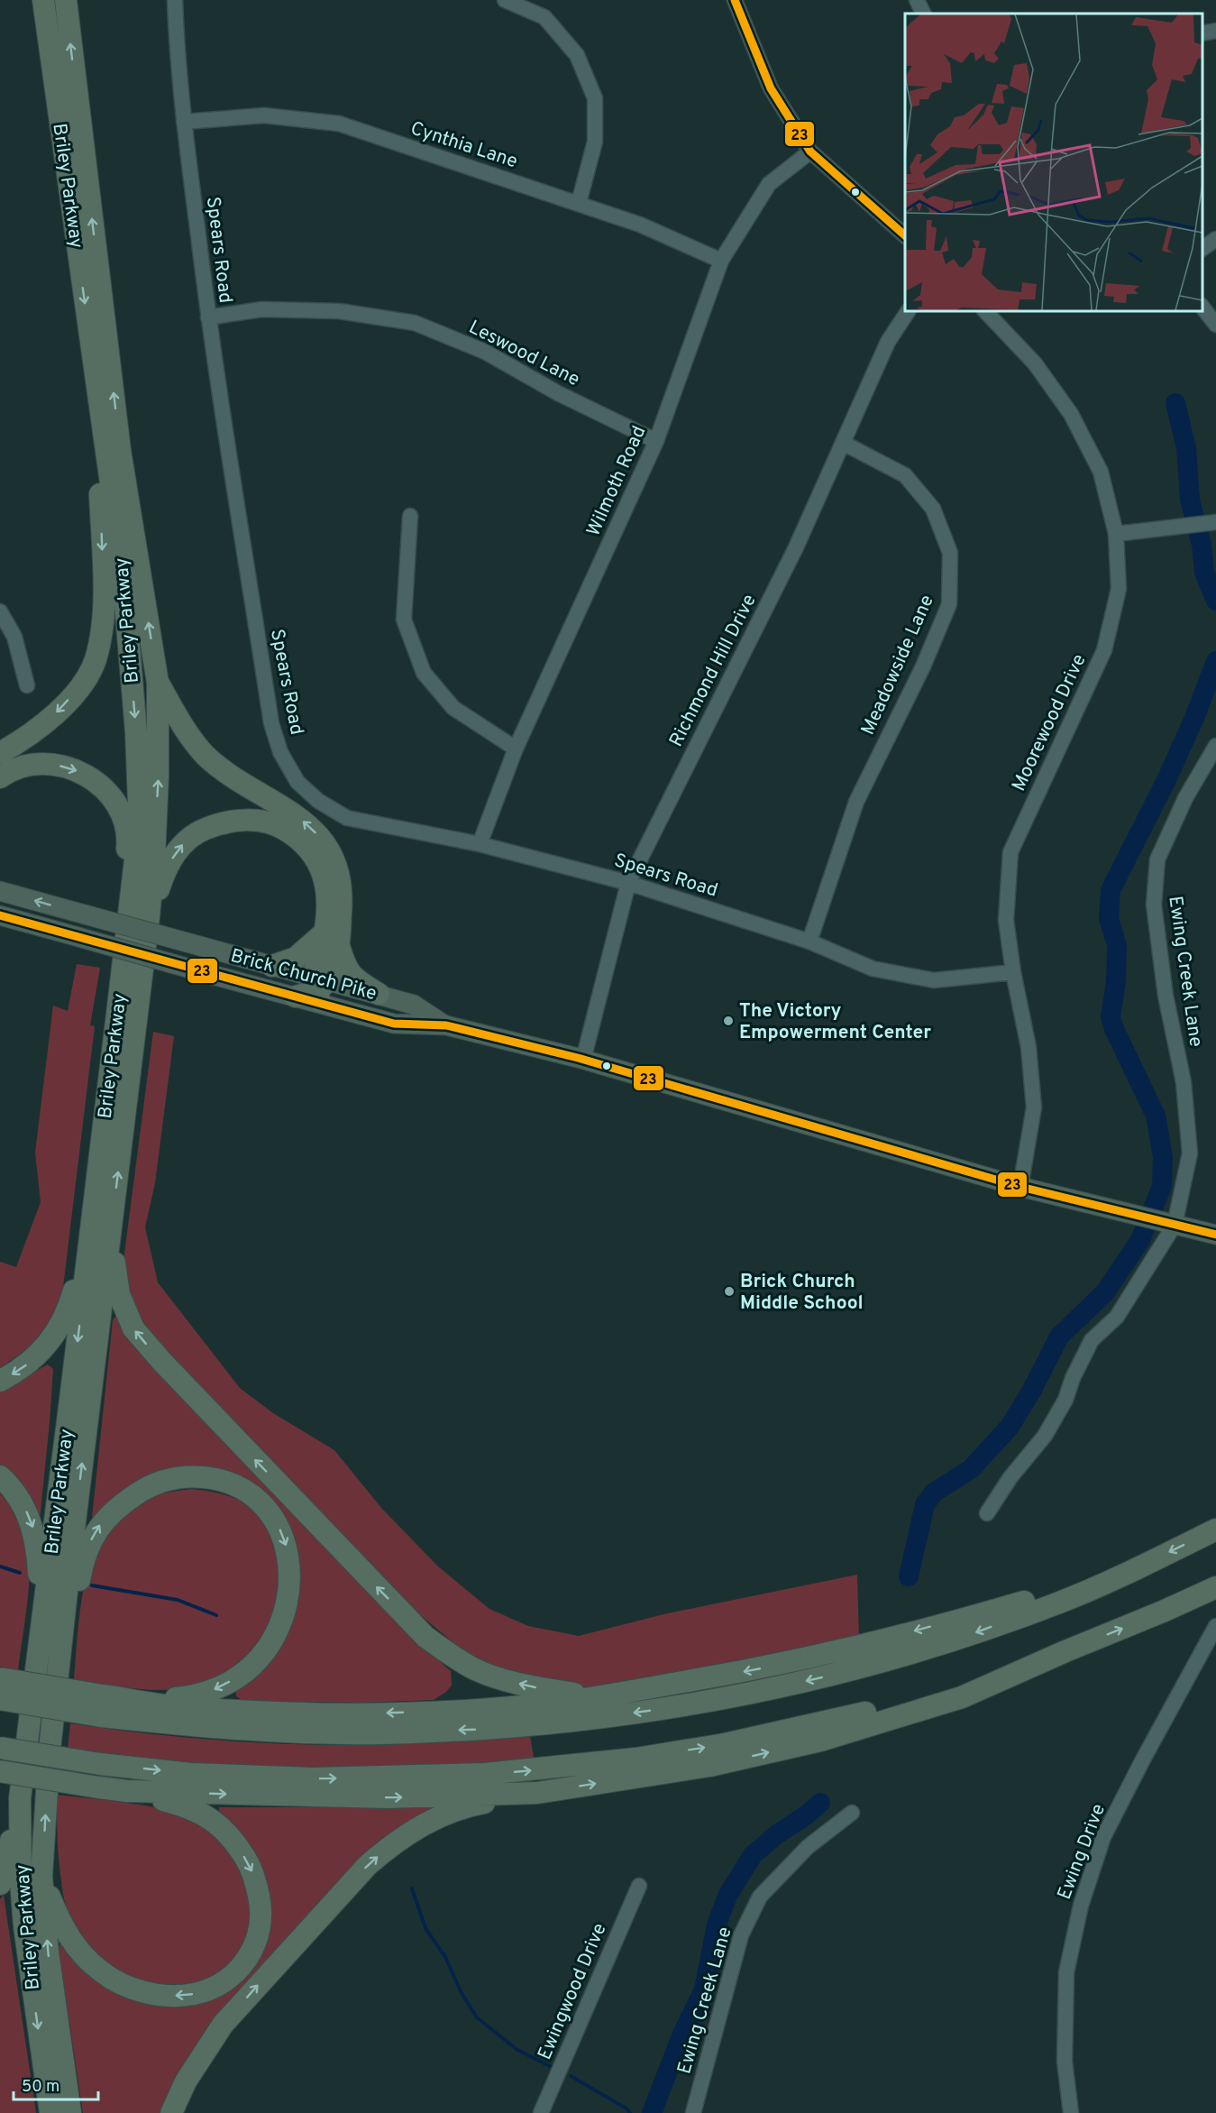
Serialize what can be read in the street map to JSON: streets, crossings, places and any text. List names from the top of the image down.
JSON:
{
  "streets": {
    "highway": ["Briley Parkway"],
    "main road": ["Brick Church Pike"],
    "street": [
      "Cynthia Lane",
      "Spears Road",
      "Leswood Lane",
      "Wilmoth Road",
      "Meadowside Lane",
      "Richmond Hill Drive",
      "Moorewood Drive",
      "Ewing Creek Lane",
      "Ewing Drive",
      "Ewingwood Drive"
    ]
  },
  "crossings": [
    ["Cynthia Lane", "Spears Road"],
    ["Cynthia Lane", "Wilmoth Road"],
    ["Spears Road", "Leswood Lane"],
    ["Spears Road", "Wilmoth Road"],
    ["Spears Road", "Meadowside Lane"],
    ["Spears Road", "Richmond Hill Drive"],
    ["Spears Road", "Moorewood Drive"],
    ["Leswood Lane", "Wilmoth Road"],
    ["Meadowside Lane", "Richmond Hill Drive"],
    ["Richmond Hill Drive", "Brick Church Pike"],
    ["Moorewood Drive", "Brick Church Pike"],
    ["Ewing Creek Lane", "Brick Church Pike"]
  ],
  "places": ["The Victory Empowerment Center", "Brick Church Middle School"],
  "lines": ["transit line 23"],
  "scale_bar": "50 m"
}
